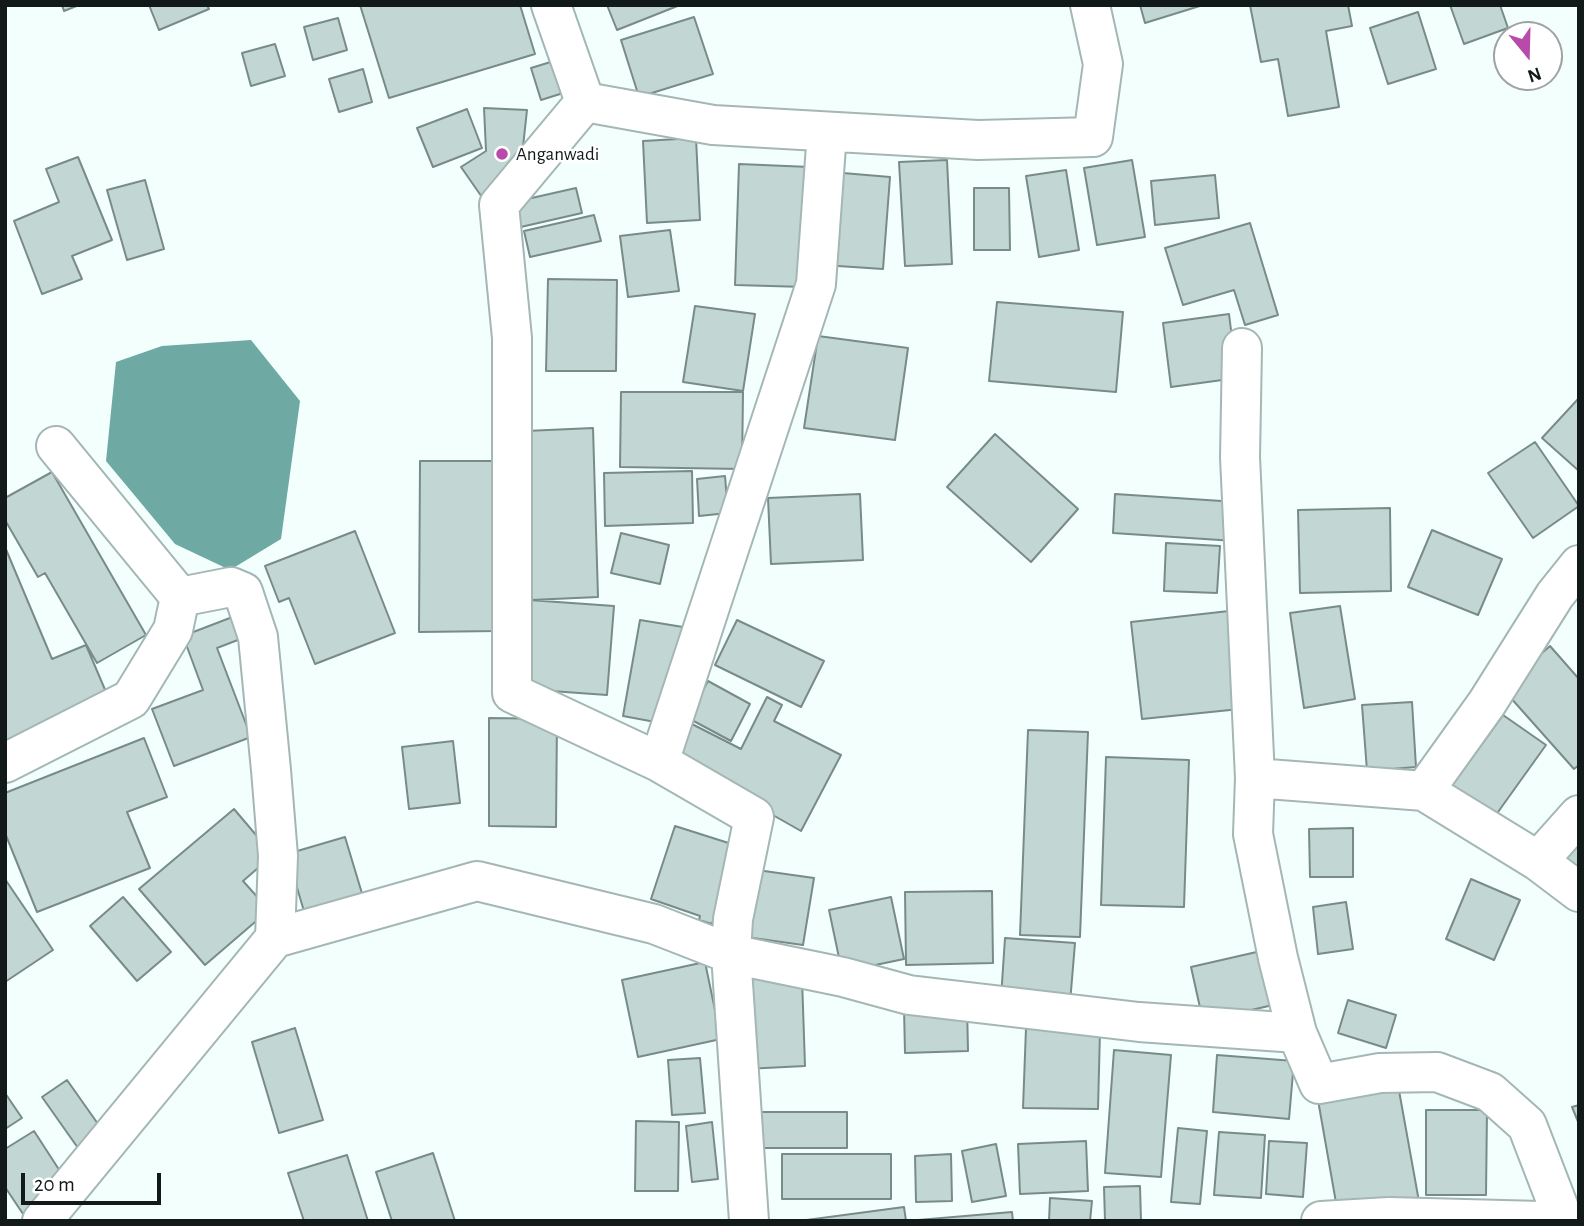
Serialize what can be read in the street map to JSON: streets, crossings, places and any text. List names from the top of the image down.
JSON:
{
  "places": ["Anganwadi"],
  "scale_bar": "20 m",
  "north": "bottom"
}
